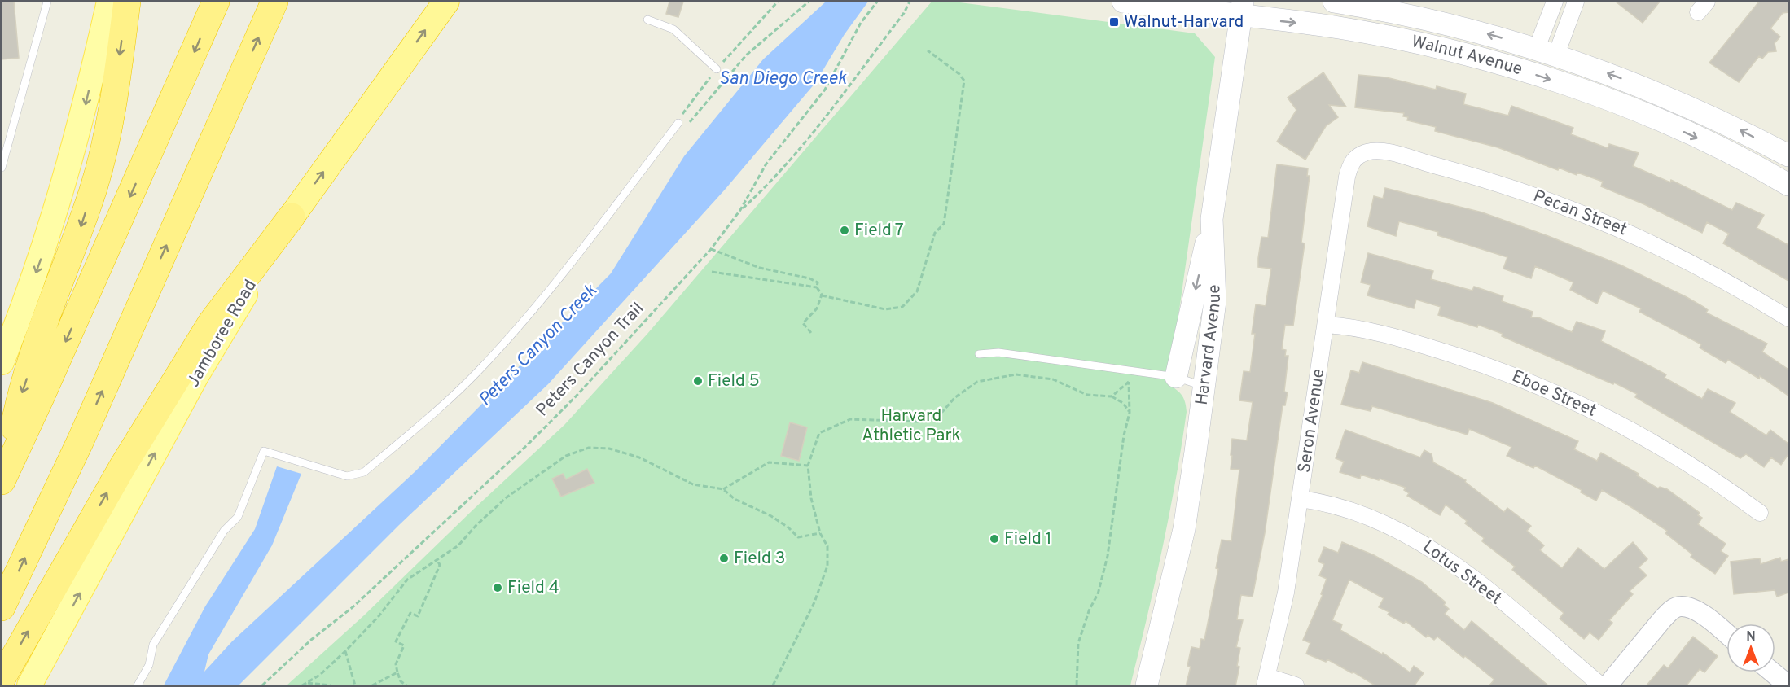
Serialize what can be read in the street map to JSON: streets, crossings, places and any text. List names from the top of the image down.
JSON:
{
  "streets": {
    "highway": ["Jamboree Road"],
    "main road": ["Walnut Avenue", "Harvard Avenue"],
    "street": [
      "Pecan Street",
      "Eboe Street",
      "Seron Avenue",
      "Lotus Street"
    ],
    "path": ["Peters Canyon Trail"]
  },
  "crossings": [
    ["Walnut Avenue", "Harvard Avenue"],
    ["Pecan Street", "Seron Avenue"],
    ["Eboe Street", "Seron Avenue"],
    ["Seron Avenue", "Lotus Street"]
  ],
  "water": ["San Diego Creek", "Peters Canyon Creek"],
  "parks": ["Harvard Athletic Park"],
  "places": {
    "transit": ["Walnut-Harvard"],
    "other": [
      "Field 7",
      "Field 5",
      "Field 1",
      "Field 3",
      "Field 4"
    ]
  },
  "north": "top"
}
